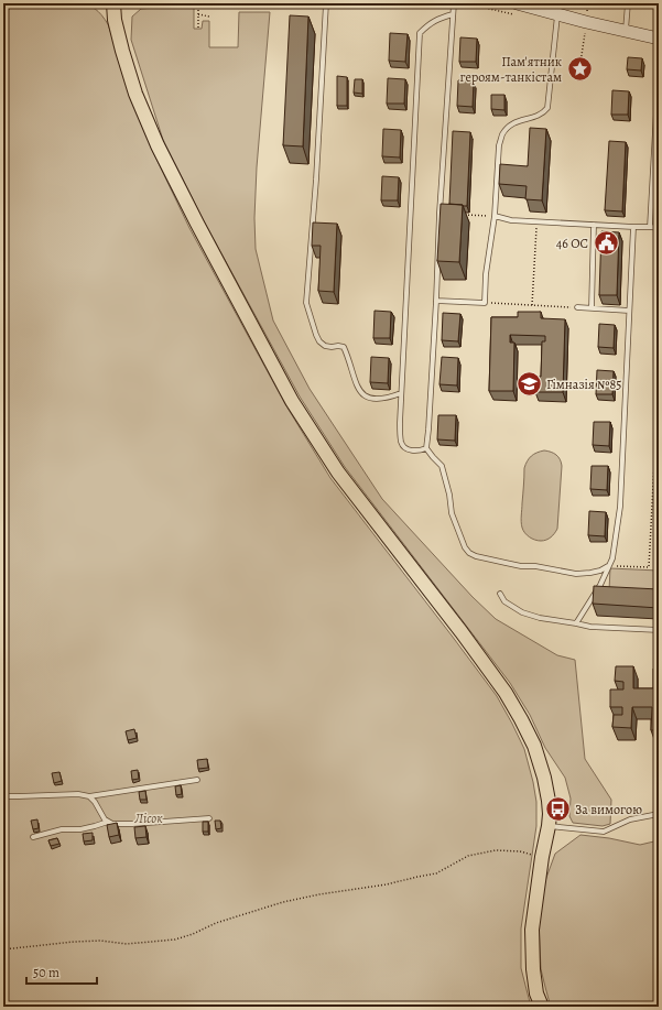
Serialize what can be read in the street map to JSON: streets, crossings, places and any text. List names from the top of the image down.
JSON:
{
  "parks": ["Лісок"],
  "places": {
    "place": ["Пам'ятник героям-танкістам"],
    "public building": ["46 ОС"],
    "school or university": ["Гімназія №85"],
    "bus stop": ["За вимогою"]
  },
  "scale_bar": "50 m"
}
